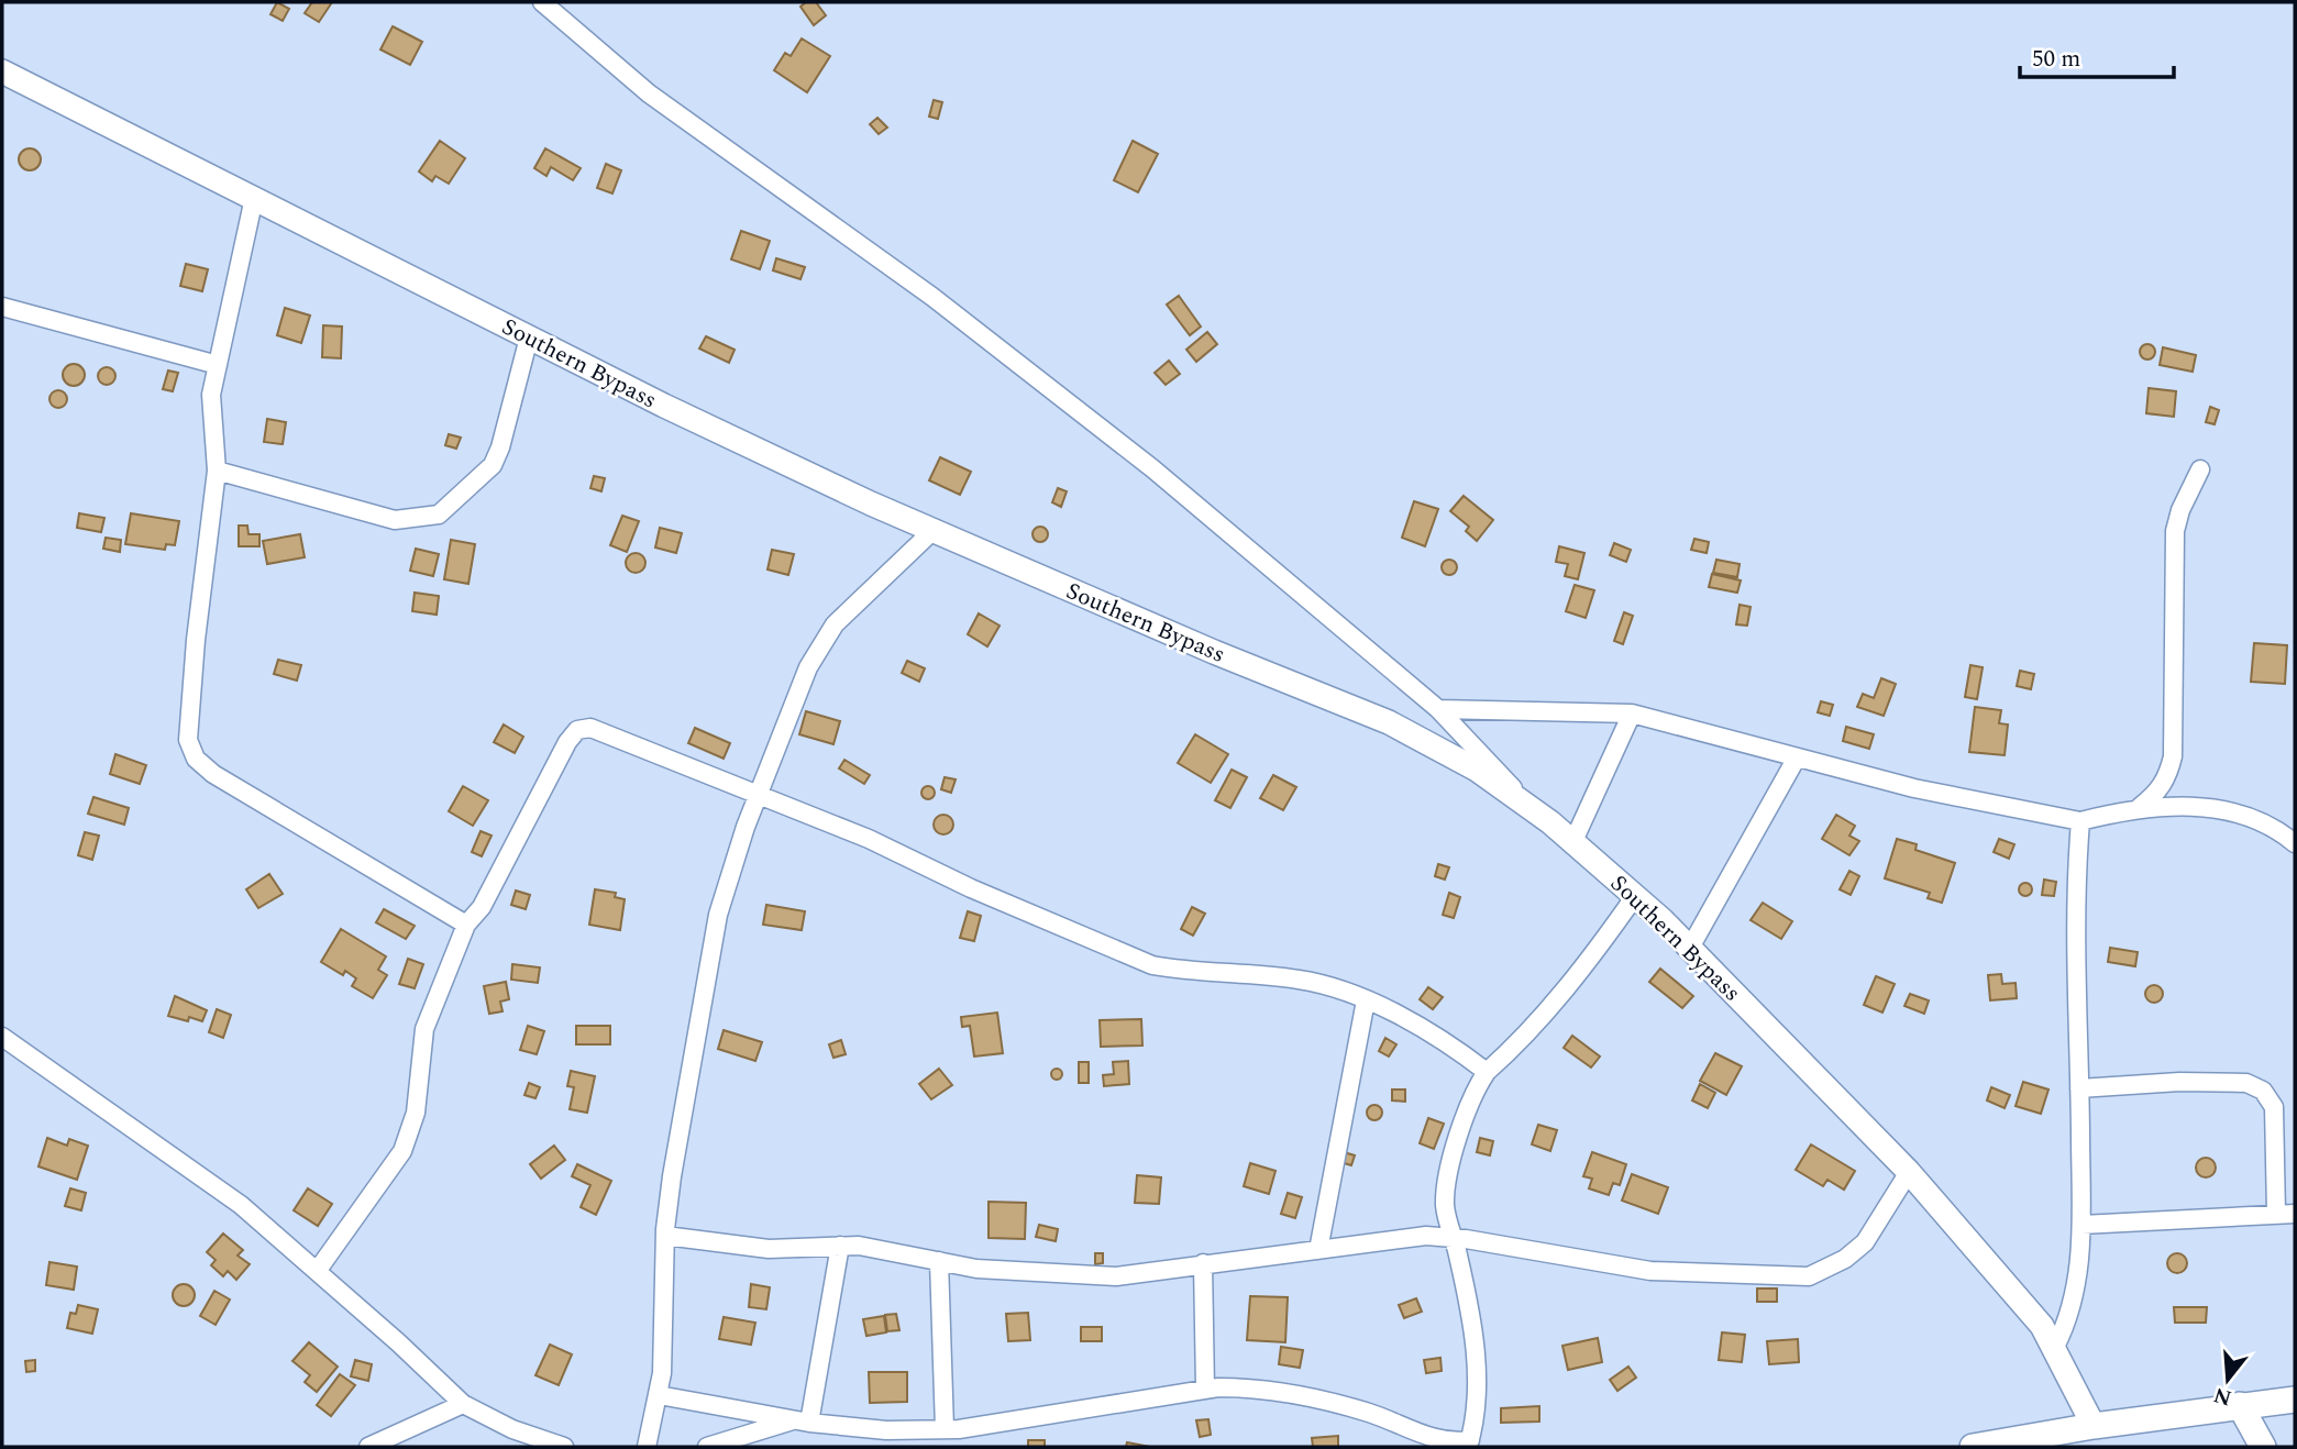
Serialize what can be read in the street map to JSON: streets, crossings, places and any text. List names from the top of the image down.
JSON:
{
  "streets": {
    "street": ["Southern Bypass"]
  },
  "scale_bar": "50 m",
  "north": "bottom"
}
